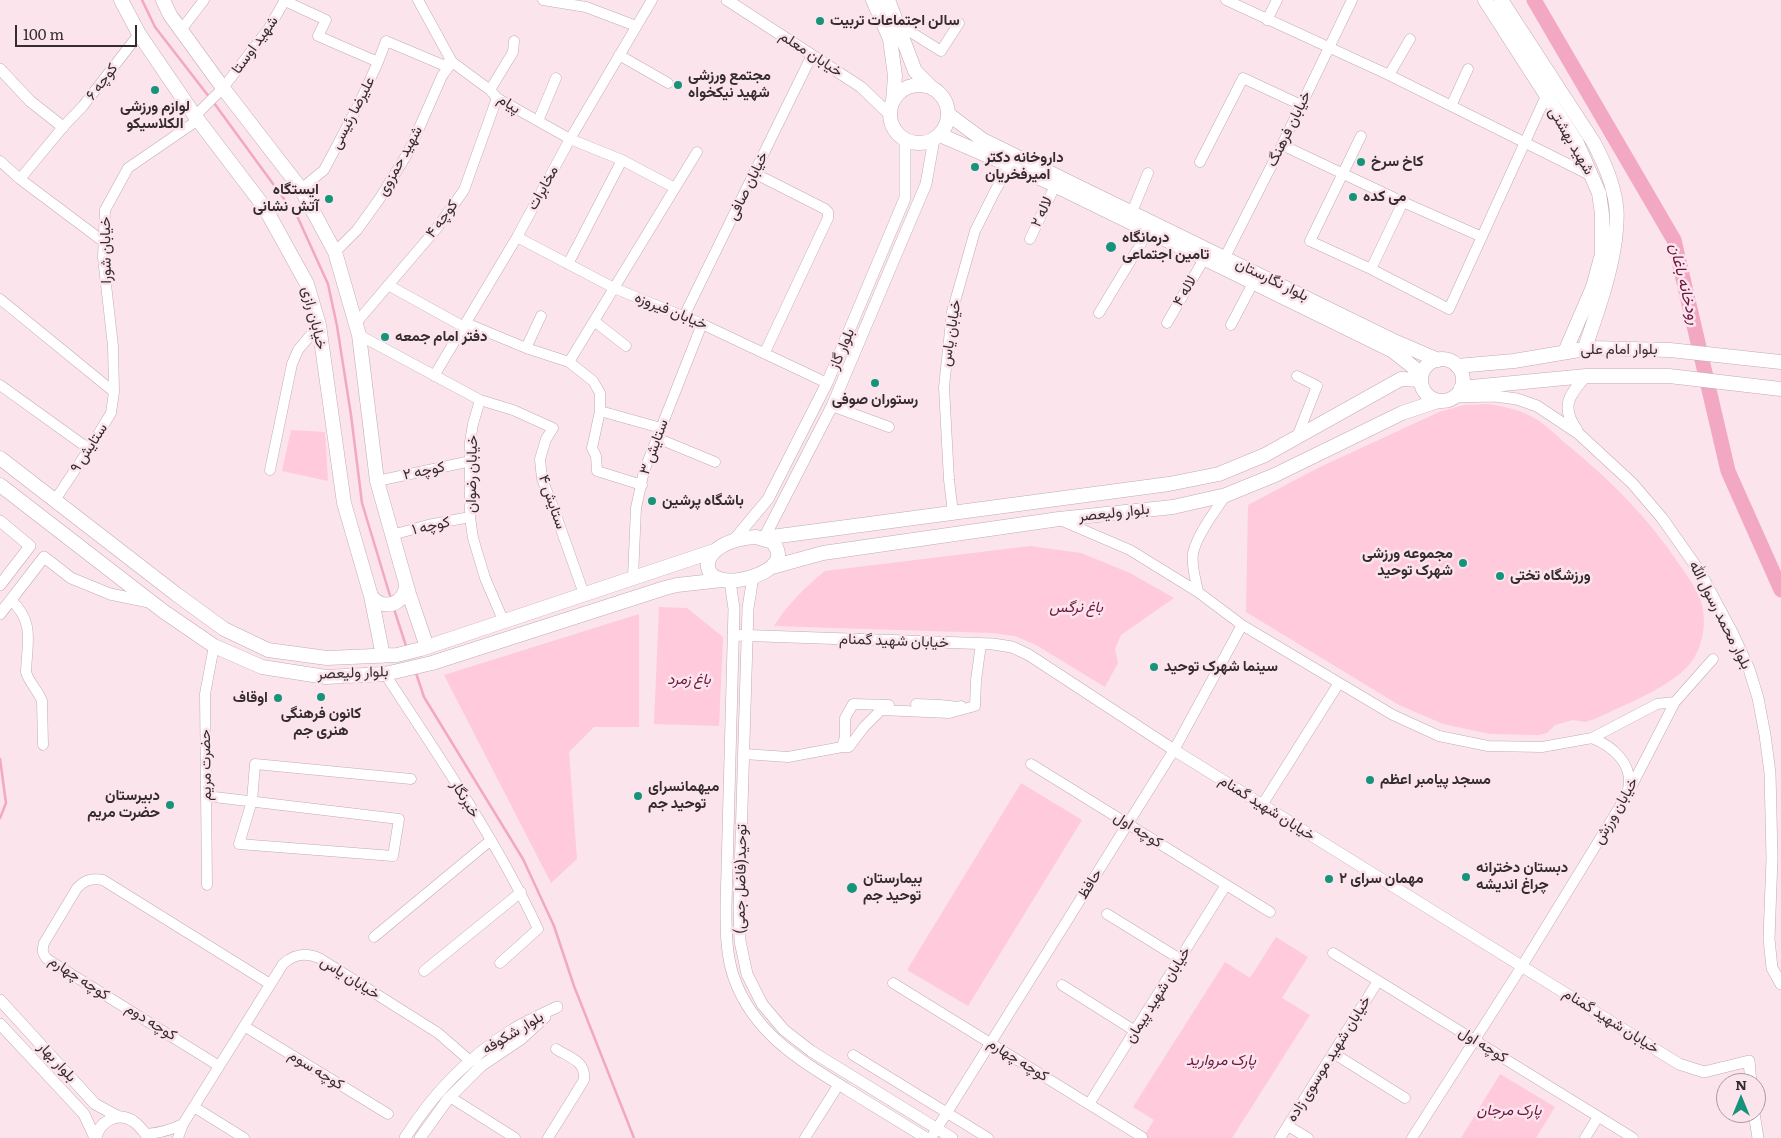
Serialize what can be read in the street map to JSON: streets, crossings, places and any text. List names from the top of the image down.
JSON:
{
  "streets": {
    "main road": [
      "شهید بهشتی",
      "بلوار نگارستان",
      "خیابان رازی",
      "بلوار امام علی",
      "بلوار ولیعصر"
    ],
    "street": [
      "شهید اوستا",
      "خیابان معلم",
      "کوچه ۶",
      "پیام",
      "علیرضا رئیسی",
      "خیابان فرهنگ",
      "شهید حمزوی",
      "خیابان صافی",
      "مخابرات",
      "لاله ۲",
      "کوچه ۴",
      "خیابان شورا",
      "لاله ۴",
      "خیابان فیروزه",
      "خیابان یاس",
      "بلوار گاز",
      "ستایش ۳",
      "ستایش ۹",
      "کوچه ۲",
      "خیابان رضوان",
      "ستایش ۴",
      "کوچه ۱",
      "بلوار محمد رسول الله",
      "خیابان شهید گمنام",
      "حضرت مریم",
      "خبرنگار",
      "خیابان ورزش",
      "کوچه اول",
      "توحید(فاضل جمی)",
      "حافظ",
      "کوچه چهارم",
      "خیابان شهید پیمان",
      "بلوار شکوفه",
      "خیابان شهید موسوی زاده",
      "بلوار بهار",
      "کوچه سوم"
    ]
  },
  "crossings": [
    ["شهید اوستا", "علیرضا رئیسی"],
    ["شهید اوستا", "خیابان شورا"],
    ["شهید اوستا", "خیابان رازی"],
    ["خیابان معلم", "خیابان صافی"],
    ["خیابان معلم", "بلوار نگارستان"],
    ["خیابان معلم", "بلوار گاز"],
    ["کوچه ۶", "خیابان رازی"],
    ["پیام", "شهید حمزوی"],
    ["پیام", "مخابرات"],
    ["پیام", "کوچه ۴"],
    ["خیابان فرهنگ", "بلوار نگارستان"],
    ["شهید بهشتی", "بلوار امام علی"],
    ["خیابان صافی", "خیابان فیروزه"],
    ["مخابرات", "خیابان فیروزه"],
    ["لاله ۲", "بلوار نگارستان"],
    ["خیابان شورا", "خیابان رازی"],
    ["خیابان شورا", "ستایش ۹"],
    ["بلوار نگارستان", "لاله ۴"],
    ["بلوار نگارستان", "خیابان یاس"],
    ["بلوار نگارستان", "بلوار گاز"],
    ["بلوار نگارستان", "بلوار امام علی"],
    ["بلوار نگارستان", "بلوار ولیعصر"],
    ["خیابان فیروزه", "بلوار گاز"],
    ["خیابان فیروزه", "ستایش ۳"],
    ["خیابان رازی", "بلوار ولیعصر"],
    ["خیابان یاس", "بلوار ولیعصر"],
    ["خیابان یاس", "کوچه چهارم"],
    ["خیابان یاس", "بلوار شکوفه"],
    ["خیابان یاس", "کوچه سوم"],
    ["بلوار گاز", "بلوار ولیعصر"],
    ["بلوار امام علی", "بلوار ولیعصر"],
    ["ستایش ۳", "بلوار ولیعصر"],
    ["ستایش ۹", "بلوار ولیعصر"],
    ["کوچه ۲", "خیابان رضوان"],
    ["خیابان رضوان", "ستایش ۴"],
    ["خیابان رضوان", "بلوار ولیعصر"],
    ["خیابان رضوان", "کوچه ۱"],
    ["ستایش ۴", "بلوار ولیعصر"],
    ["بلوار ولیعصر", "حضرت مریم"],
    ["بلوار ولیعصر", "خبرنگار"],
    ["بلوار ولیعصر", "توحید(فاضل جمی)"],
    ["خیابان شهید گمنام", "خیابان ورزش"],
    ["خیابان شهید گمنام", "توحید(فاضل جمی)"],
    ["خیابان شهید گمنام", "حافظ"],
    ["خیابان ورزش", "کوچه اول"],
    ["کوچه اول", "حافظ"],
    ["کوچه اول", "خیابان شهید پیمان"],
    ["کوچه اول", "خیابان شهید موسوی زاده"],
    ["توحید(فاضل جمی)", "حافظ"],
    ["حافظ", "کوچه چهارم"],
    ["کوچه چهارم", "خیابان شهید پیمان"]
  ],
  "water": ["رودخانه باغان"],
  "parks": [
    "باغ نرگس",
    "باغ زمرد",
    "پارک مروارید",
    "پارک مرجان"
  ],
  "places": [
    "سالن اجتماعات تربیت",
    "مجتمع ورزشی شهید نیکخواه",
    "لوازم ورزشی الکلاسیکو",
    "کاخ سرخ",
    "داروخانه دکتر امیرفخریان",
    "می کده",
    "ایستگاه آتش نشانی",
    "درمانگاه تامین اجتماعی",
    "دفتر امام جمعه",
    "رستوران صوفی",
    "باشگاه پرشین",
    "مجموعه ورزشی شهرک توحید",
    "ورزشگاه تختی",
    "سینما شهرک توحید",
    "کانون فرهنگی هنری جم",
    "اوقاف",
    "مسجد پیامبر اعظم",
    "میهمانسرای توحید جم",
    "دبیرستان حضرت مریم",
    "دبستان دخترانه چراغ اندیشه",
    "مهمان سرای ۲",
    "بیمارستان توحید جم"
  ],
  "scale_bar": "100 m",
  "north": "top"
}
